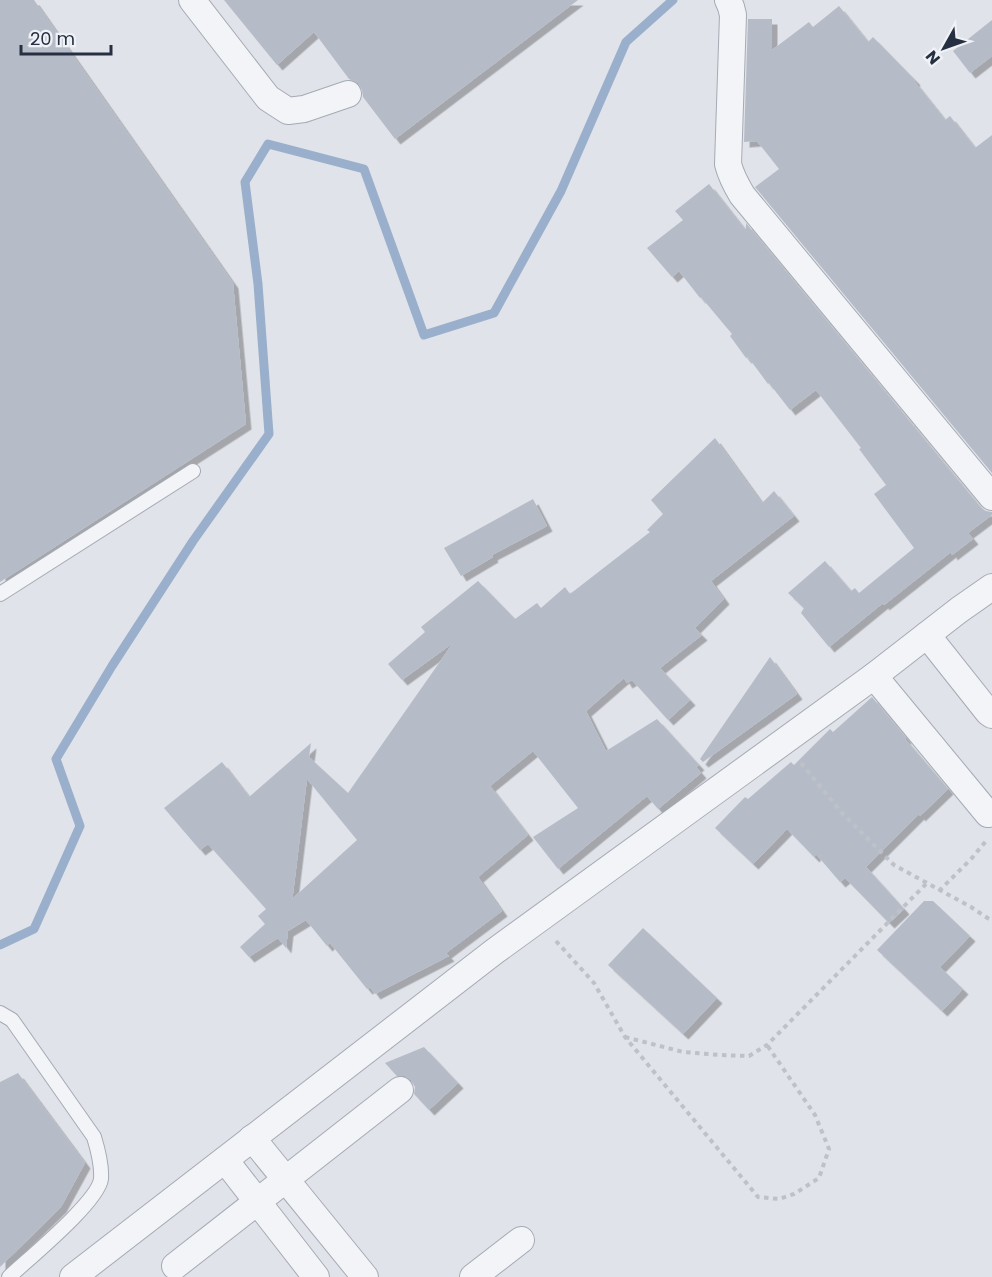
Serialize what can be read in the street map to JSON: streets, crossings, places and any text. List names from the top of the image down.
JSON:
{
  "scale_bar": "20 m",
  "north": "bottom left"
}
